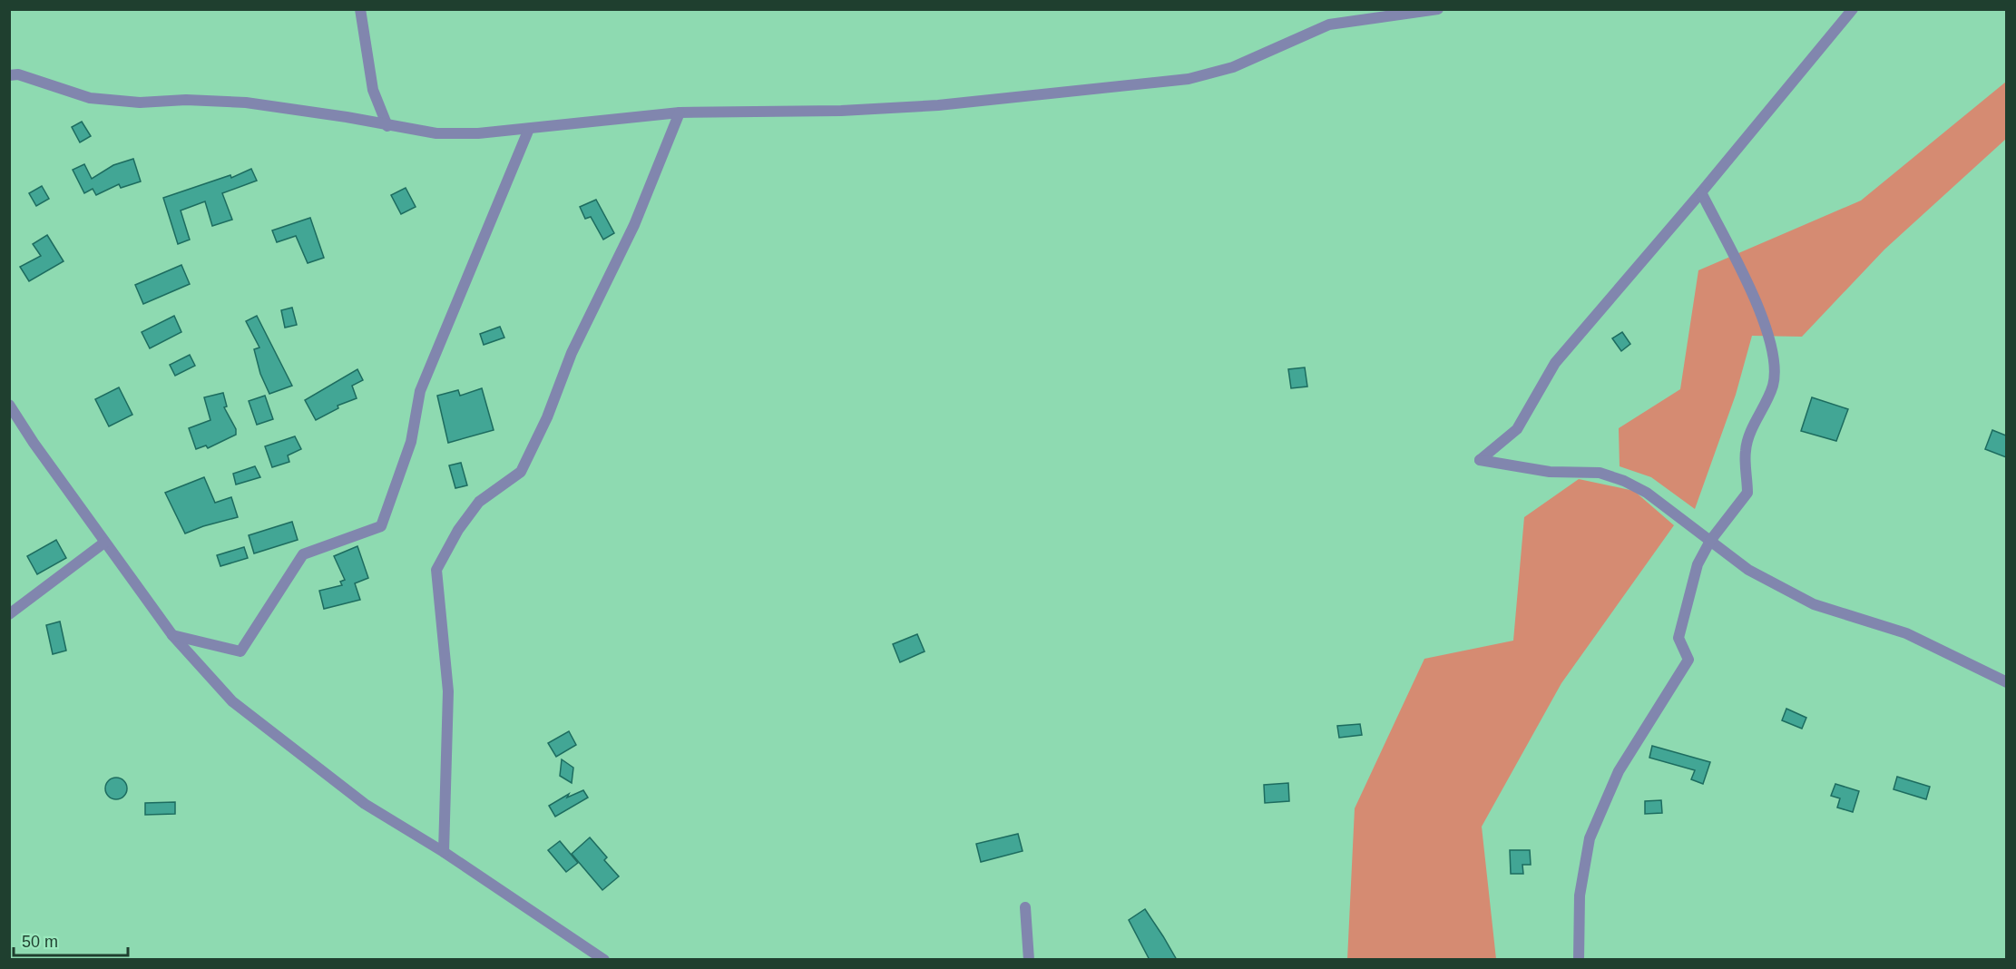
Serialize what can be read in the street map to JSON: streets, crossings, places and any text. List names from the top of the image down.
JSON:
{
  "scale_bar": "50 m"
}
